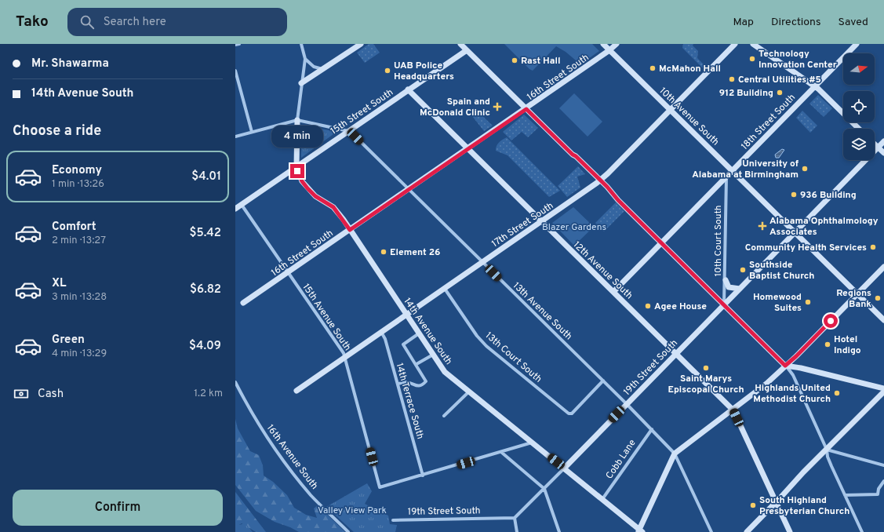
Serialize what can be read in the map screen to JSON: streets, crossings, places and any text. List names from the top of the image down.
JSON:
{
  "streets": {
    "street": [
      "16th Street South",
      "15th Street South",
      "10th Avenue South",
      "18th Street South",
      "17th Street South",
      "10th Court South",
      "12th Avenue South",
      "13th Avenue South",
      "15th Avenue South",
      "14th Avenue South",
      "13th Court South",
      "19th Street South",
      "14th Terrace South",
      "16th Avenue South",
      "Cobb Lane"
    ]
  },
  "crossings": [
    ["16th Street South", "10th Avenue South"],
    ["16th Street South", "12th Avenue South"],
    ["16th Street South", "13th Avenue South"],
    ["16th Street South", "15th Avenue South"],
    ["16th Street South", "14th Avenue South"],
    ["15th Street South", "12th Avenue South"],
    ["15th Street South", "13th Avenue South"],
    ["15th Street South", "15th Avenue South"],
    ["15th Street South", "14th Avenue South"],
    ["10th Avenue South", "18th Street South"],
    ["10th Avenue South", "17th Street South"],
    ["10th Avenue South", "19th Street South"],
    ["18th Street South", "10th Court South"],
    ["18th Street South", "12th Avenue South"],
    ["17th Street South", "12th Avenue South"],
    ["17th Street South", "13th Avenue South"],
    ["17th Street South", "15th Avenue South"],
    ["17th Street South", "14th Avenue South"],
    ["17th Street South", "13th Court South"],
    ["17th Street South", "14th Terrace South"],
    ["10th Court South", "19th Street South"],
    ["12th Avenue South", "19th Street South"],
    ["13th Avenue South", "13th Court South"],
    ["13th Avenue South", "19th Street South"],
    ["13th Avenue South", "Cobb Lane"],
    ["15th Avenue South", "14th Terrace South"],
    ["14th Avenue South", "19th Street South"],
    ["14th Avenue South", "Cobb Lane"]
  ],
  "parks": ["Blazer Gardens", "Valley View Park"],
  "places": {
    "other": [
      "Technology Innovation Center",
      "Rast Hall",
      "McMahon Hall",
      "UAB Police Headquarters",
      "Central Utilities #5",
      "912 Building",
      "University of Alabama at Birmingham",
      "936 Building",
      "Community Health Services",
      "Element 26",
      "Southside Baptist Church",
      "Regions Bank",
      "Homewood Suites",
      "Agee House",
      "Hotel Indigo",
      "Saint Marys Episcopal Church",
      "Highlands United Methodist Church",
      "South Highland Presbyterian Church"
    ],
    "health": ["Spain and McDonald Clinic", "Alabama Ophthalmology Associates"]
  },
  "north": "right",
  "page": {
    "header": "Tako",
    "search": "Search here",
    "nav": ["Map", "Directions", "Saved"],
    "banner": ["Mr. Shawarma", "14th Avenue South"],
    "heading": "Choose a ride",
    "bubble": "4 min",
    "list": [
      {
        "name": "Economy",
        "note": "1 min · 13:26",
        "value": "$4.01"
      },
      {
        "name": "Comfort",
        "note": "2 min · 13:27",
        "value": "$5.42"
      },
      {
        "name": "XL",
        "note": "3 min · 13:28",
        "value": "$6.82"
      },
      {
        "name": "Green",
        "note": "4 min · 13:29",
        "value": "$4.09"
      }
    ],
    "pay": ["Cash", "1.2 km"],
    "buttons": "Confirm"
  }
}
